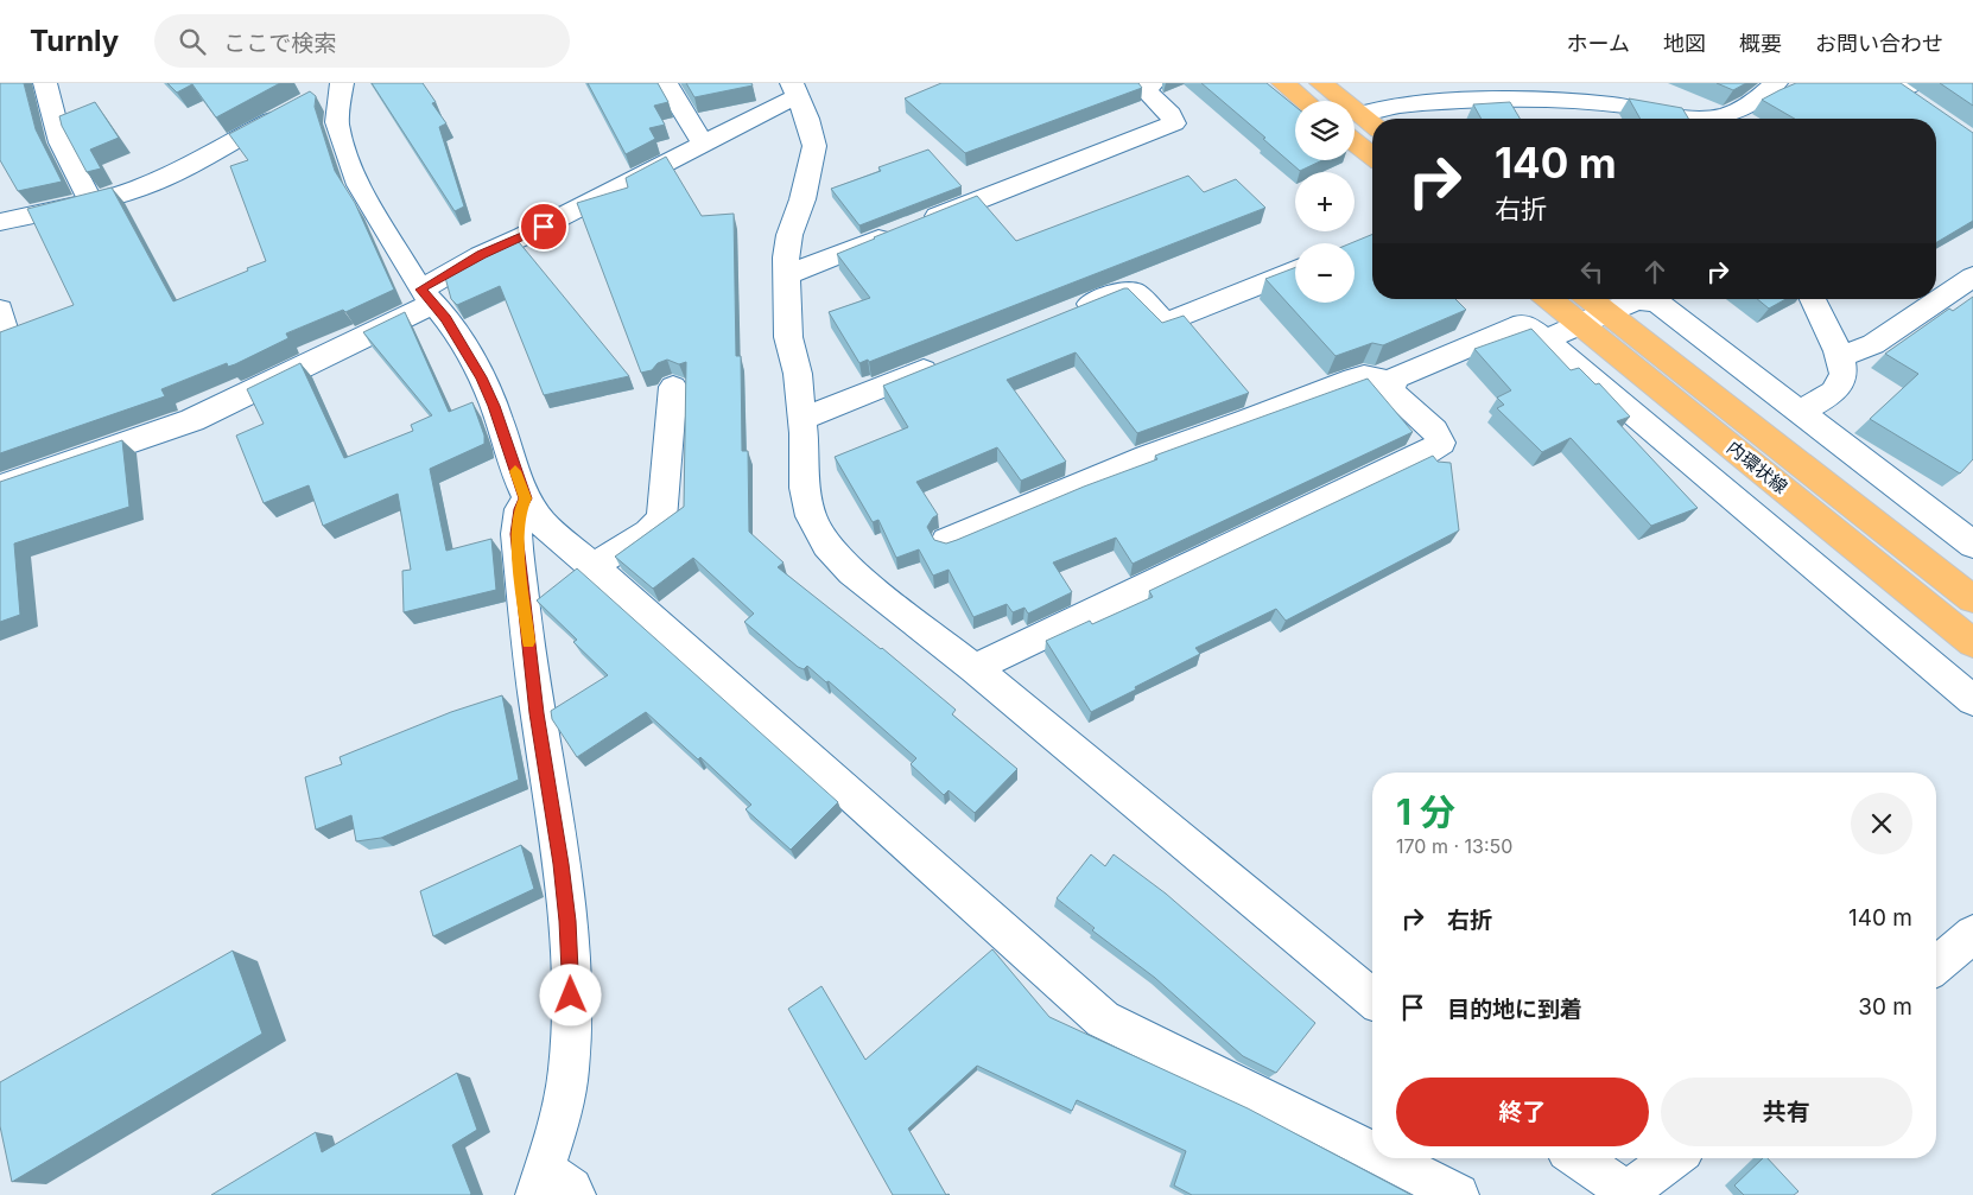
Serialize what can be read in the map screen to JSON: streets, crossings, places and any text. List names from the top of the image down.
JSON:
{
  "streets": {
    "main road": ["内環状線"]
  },
  "page": {
    "header": "Turnly",
    "search": "ここで検索",
    "nav": [
      "ホーム",
      "地図",
      "概要",
      "お問い合わせ"
    ],
    "map_buttons": ["+", "−"],
    "turn": ["140 m", "右折"],
    "heading": ["1 分", "170 m · 13:50"],
    "list": [
      {
        "name": "右折",
        "value": "140 m"
      },
      {
        "name": "目的地に到着",
        "value": "30 m"
      }
    ],
    "buttons": ["終了", "共有"]
  }
}
